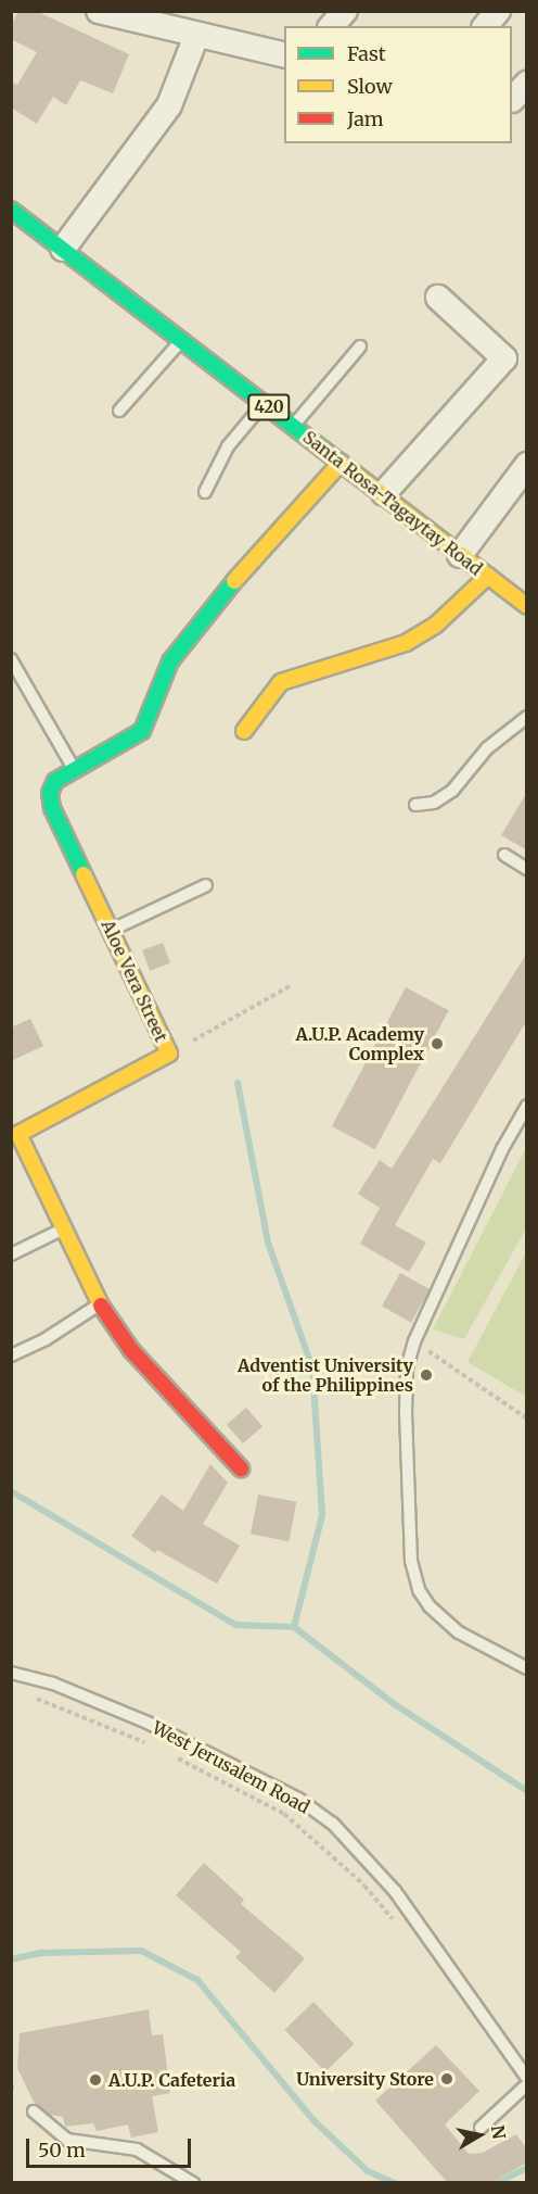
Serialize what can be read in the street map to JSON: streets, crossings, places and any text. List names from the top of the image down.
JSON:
{
  "streets": {
    "street": ["420", "Santa Rosa-Tagaytay Road", "Aloe Vera Street"],
    "lane": ["West Jerusalem Road"]
  },
  "crossings": [
    ["Santa Rosa-Tagaytay Road", "Aloe Vera Street"]
  ],
  "places": [
    "A.U.P. Academy Complex",
    "Adventist University of the Philippines",
    "University Store",
    "A.U.P. Cafeteria"
  ],
  "legend": ["Fast", "Slow", "Jam"],
  "scale_bar": "50 m",
  "north": "right"
}
